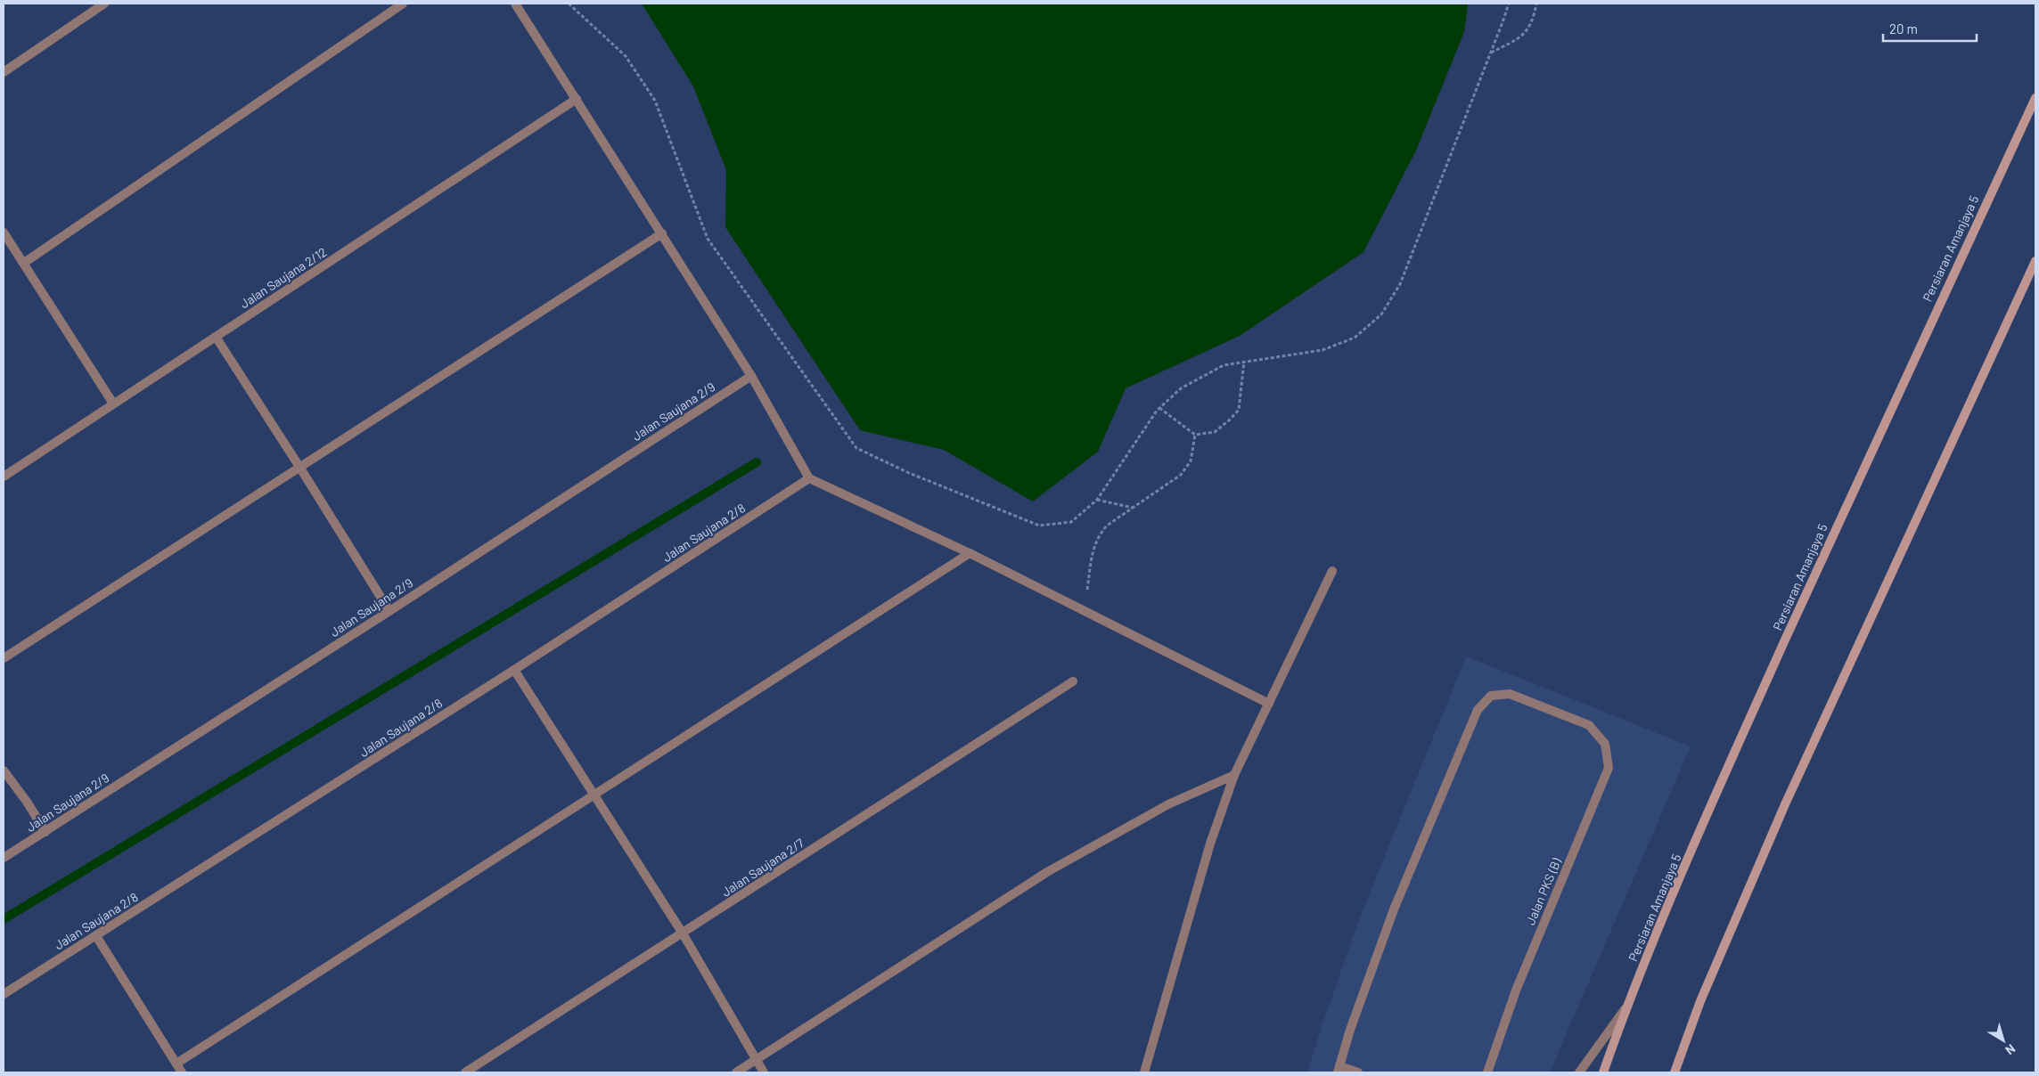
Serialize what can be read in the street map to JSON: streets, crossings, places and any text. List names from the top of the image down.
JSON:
{
  "streets": {
    "main road": ["Persiaran Amanjaya 5"],
    "street": [
      "Jalan Saujana 2/12",
      "Jalan Saujana 2/9",
      "Jalan Saujana 2/8",
      "Jalan Saujana 2/7",
      "Jalan PKS (B)"
    ]
  },
  "scale_bar": "20 m",
  "north": "bottom right"
}
